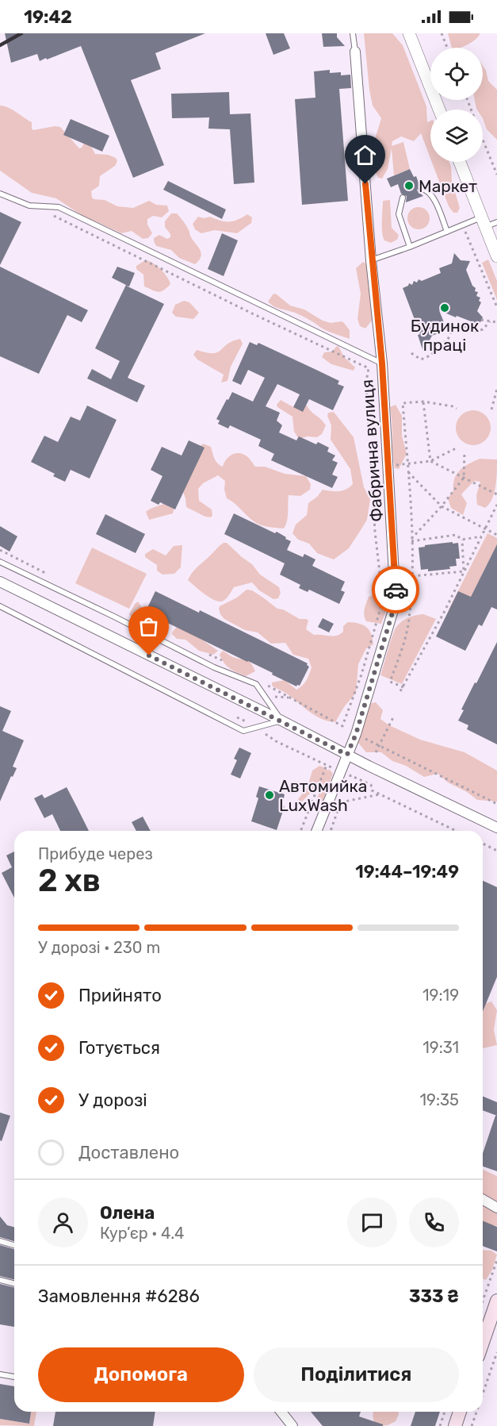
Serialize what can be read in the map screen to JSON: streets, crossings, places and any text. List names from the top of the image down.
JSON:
{
  "streets": {
    "street": ["Фабрична вулиця"]
  },
  "places": ["Маркет", "Будинок праці", "Автомийка LuxWash"],
  "page": {
    "status": "19:42",
    "heading": ["2 хв", "Прибуде через", "19:44–19:49"],
    "panel": [
      "Олена",
      "Кур’єр · 4.4",
      "Замовлення #6286",
      "333 ₴"
    ],
    "bar": "У дорозі · 230 m",
    "list": [
      ["Прийнято", "19:19"],
      ["Готується", "19:31"],
      ["У дорозі", "19:35"],
      "Доставлено"
    ],
    "buttons": ["Допомога", "Поділитися"]
  }
}
